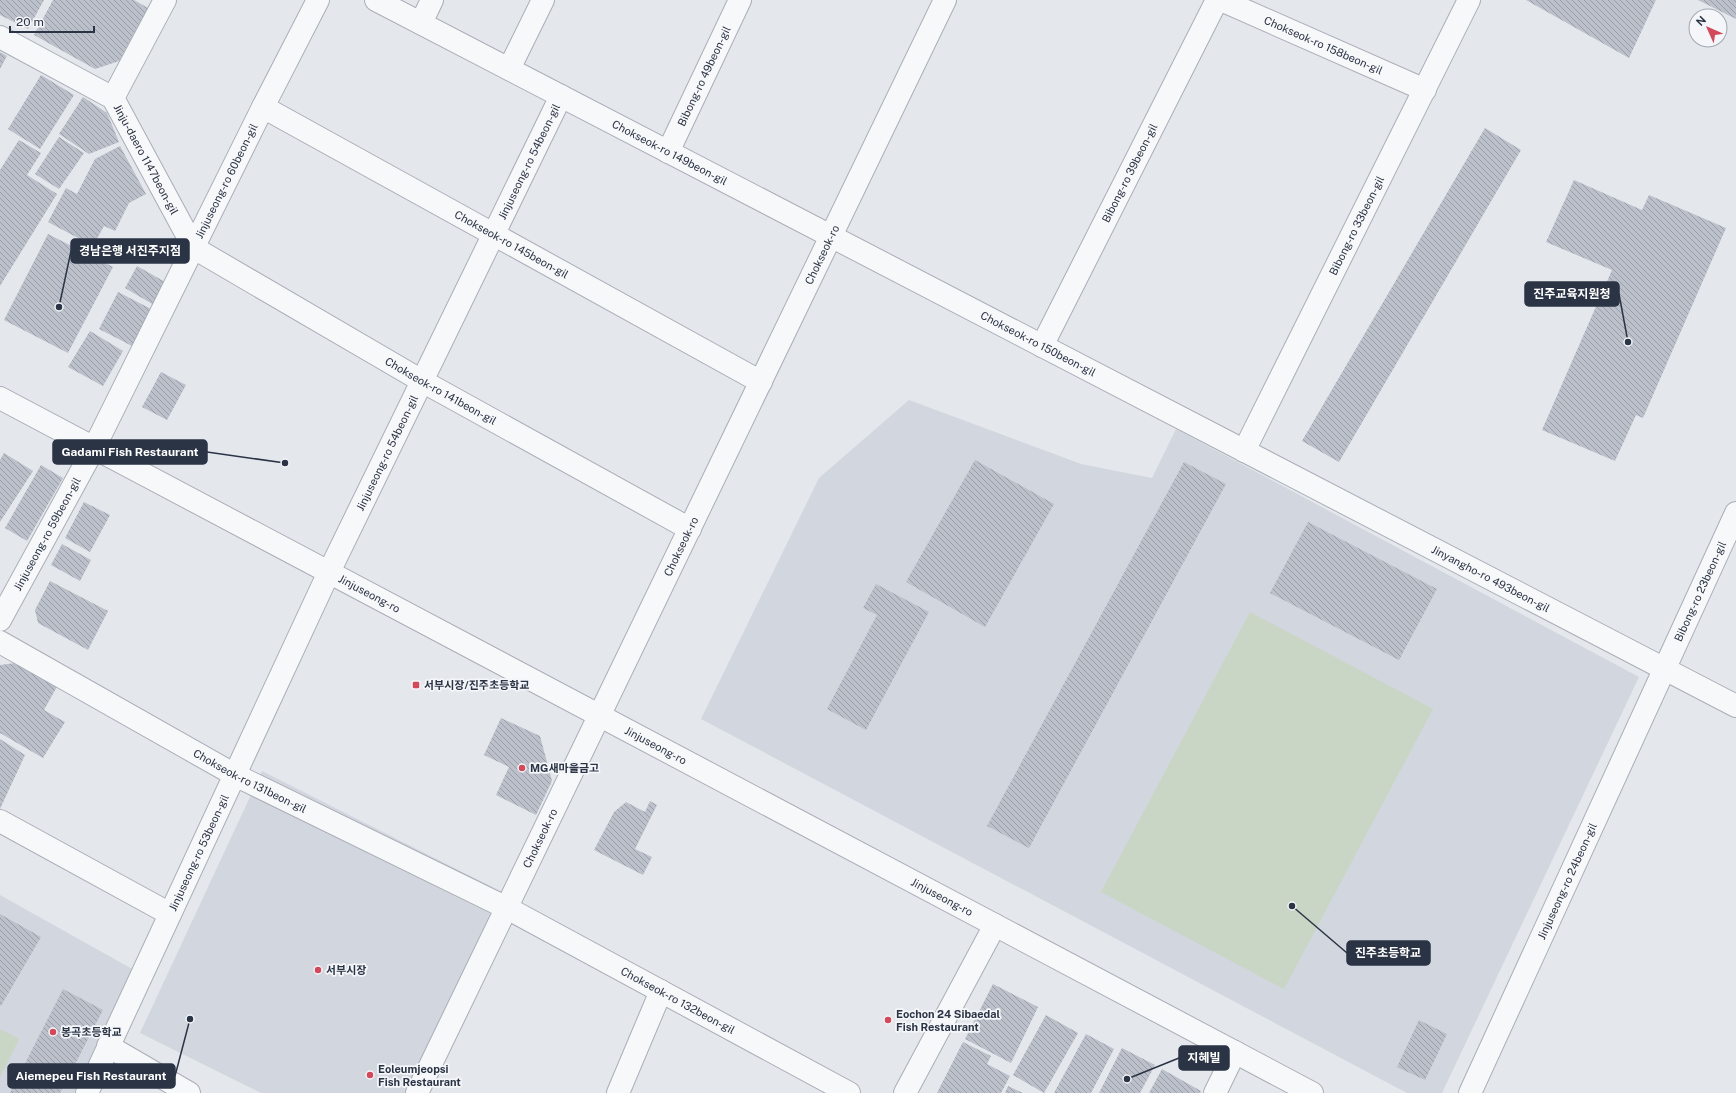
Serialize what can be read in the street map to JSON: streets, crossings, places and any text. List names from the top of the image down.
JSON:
{
  "streets": {
    "street": [
      "Chokseok-ro 158beon-gil",
      "Bibong-ro 49beon-gil",
      "Chokseok-ro 149beon-gil",
      "Jinju-daero 1147beon-gil",
      "Jinjuseong-ro 54beon-gil",
      "Bibong-ro 39beon-gil",
      "Jinjuseong-ro 60beon-gil",
      "Bibong-ro 33beon-gil",
      "Chokseok-ro 145beon-gil",
      "Chokseok-ro",
      "Chokseok-ro 150beon-gil",
      "Chokseok-ro 141beon-gil",
      "Jinjuseong-ro 59beon-gil",
      "Jinyangho-ro 493beon-gil",
      "Bibong-ro 23beon-gil",
      "Jinjuseong-ro",
      "Chokseok-ro 131beon-gil",
      "Jinjuseong-ro 53beon-gil",
      "Jinjuseong-ro 24beon-gil",
      "Chokseok-ro 132beon-gil"
    ]
  },
  "crossings": [
    ["Chokseok-ro 158beon-gil", "Bibong-ro 33beon-gil"],
    ["Bibong-ro 49beon-gil", "Chokseok-ro 149beon-gil"],
    ["Chokseok-ro 149beon-gil", "Jinjuseong-ro 54beon-gil"],
    ["Chokseok-ro 149beon-gil", "Chokseok-ro"],
    ["Chokseok-ro 149beon-gil", "Chokseok-ro 150beon-gil"],
    ["Jinju-daero 1147beon-gil", "Jinjuseong-ro 60beon-gil"],
    ["Jinju-daero 1147beon-gil", "Chokseok-ro 141beon-gil"],
    ["Jinjuseong-ro 54beon-gil", "Chokseok-ro 145beon-gil"],
    ["Jinjuseong-ro 54beon-gil", "Chokseok-ro 141beon-gil"],
    ["Jinjuseong-ro 54beon-gil", "Jinjuseong-ro"],
    ["Jinjuseong-ro 54beon-gil", "Jinjuseong-ro 53beon-gil"],
    ["Bibong-ro 39beon-gil", "Chokseok-ro 150beon-gil"],
    ["Jinjuseong-ro 60beon-gil", "Chokseok-ro 145beon-gil"],
    ["Jinjuseong-ro 60beon-gil", "Chokseok-ro 141beon-gil"],
    ["Jinjuseong-ro 60beon-gil", "Jinjuseong-ro 59beon-gil"],
    ["Jinjuseong-ro 60beon-gil", "Jinjuseong-ro"],
    ["Bibong-ro 33beon-gil", "Chokseok-ro 150beon-gil"],
    ["Bibong-ro 33beon-gil", "Jinyangho-ro 493beon-gil"],
    ["Chokseok-ro 145beon-gil", "Chokseok-ro"],
    ["Chokseok-ro", "Chokseok-ro 150beon-gil"],
    ["Chokseok-ro", "Chokseok-ro 141beon-gil"],
    ["Chokseok-ro", "Jinjuseong-ro"],
    ["Chokseok-ro", "Chokseok-ro 131beon-gil"],
    ["Chokseok-ro", "Chokseok-ro 132beon-gil"],
    ["Chokseok-ro 150beon-gil", "Jinyangho-ro 493beon-gil"],
    ["Jinjuseong-ro 59beon-gil", "Jinjuseong-ro"],
    ["Jinyangho-ro 493beon-gil", "Bibong-ro 23beon-gil"],
    ["Jinyangho-ro 493beon-gil", "Jinjuseong-ro 24beon-gil"],
    ["Bibong-ro 23beon-gil", "Jinjuseong-ro 24beon-gil"],
    ["Jinjuseong-ro", "Jinjuseong-ro 53beon-gil"],
    ["Chokseok-ro 131beon-gil", "Jinjuseong-ro 53beon-gil"],
    ["Chokseok-ro 131beon-gil", "Chokseok-ro 132beon-gil"]
  ],
  "places": {
    "other": [
      "경남은행 서진주지점",
      "진주교육지원청",
      "Gadami Fish Restaurant",
      "MG새마을금고",
      "진주초등학교",
      "서부시장",
      "Aiemepeu Fish Restaurant",
      "Eochon 24 Sibaedal Fish Restaurant",
      "봉곡초등학교",
      "Eoleumjeopsi Fish Restaurant",
      "지혜빌"
    ],
    "transit": ["서부시장/진주초등학교"]
  },
  "scale_bar": "20 m",
  "north": "top left"
}
